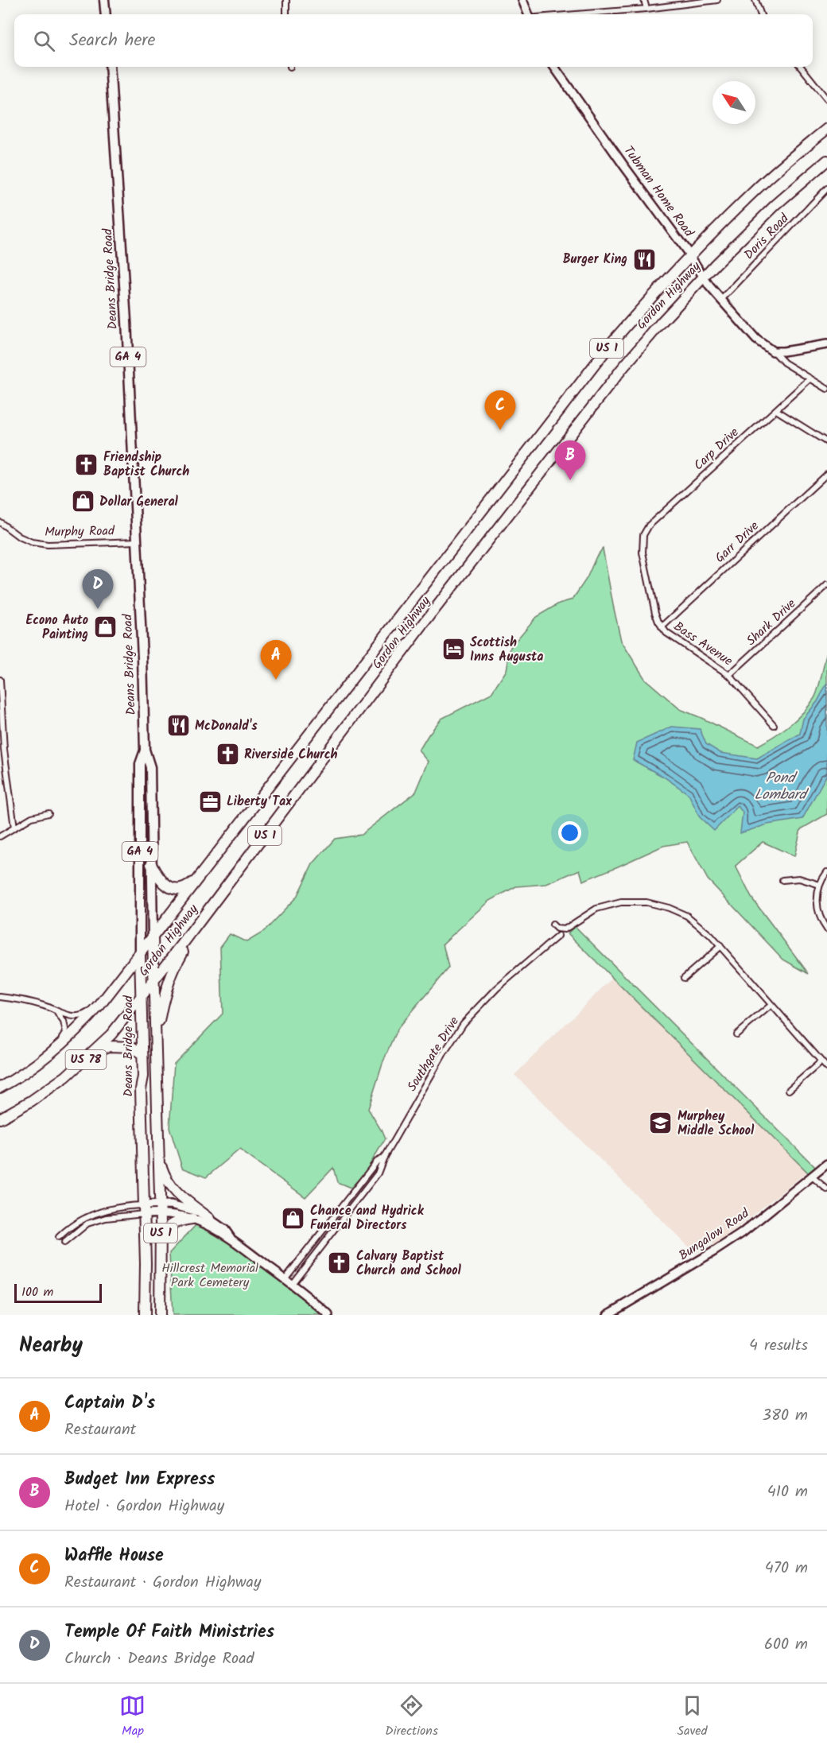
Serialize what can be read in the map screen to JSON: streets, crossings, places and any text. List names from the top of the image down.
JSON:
{
  "streets": {
    "highway": [
      "Deans Bridge Road",
      "Gordon Highway",
      "US 1",
      "GA 4",
      "US 78"
    ],
    "street": [
      "Tubman Home Road",
      "Doris Road",
      "Carp Drive",
      "Murphy Road",
      "Garr Drive",
      "Shark Drive",
      "Bass Avenue",
      "Southgate Drive",
      "Bungalow Road"
    ]
  },
  "crossings": [
    ["Tubman Home Road", "Doris Road"],
    ["Tubman Home Road", "Gordon Highway"],
    ["Deans Bridge Road", "Gordon Highway"],
    ["Deans Bridge Road", "US 1"],
    ["Deans Bridge Road", "Murphy Road"],
    ["Gordon Highway", "US 1"],
    ["Carp Drive", "Bass Avenue"],
    ["Garr Drive", "Bass Avenue"],
    ["Shark Drive", "Bass Avenue"]
  ],
  "water": ["Pond Lombard"],
  "parks": ["Hillcrest Memorial Park Cemetery"],
  "places": {
    "restaurant": ["Burger King", "McDonald's"],
    "church": ["Friendship Baptist Church", "Riverside Church", "Calvary Baptist Church and School"],
    "shop": ["Dollar General", "Econo Auto Painting", "Chance and Hydrick Funeral Directors"],
    "hotel": ["Scottish Inns Augusta"],
    "office": ["Liberty Tax"],
    "school or university": ["Murphey Middle School"]
  },
  "scale_bar": "100 m",
  "north": "top left",
  "page": {
    "search": "Search here",
    "pins": [
      "C",
      "B",
      "D",
      "A"
    ],
    "scale": "100 m",
    "heading": ["Nearby", "4 results"],
    "list": [
      {
        "mark": "A",
        "name": "Captain D's",
        "note": "Restaurant",
        "value": "380 m"
      },
      {
        "mark": "B",
        "name": "Budget Inn Express",
        "note": "Hotel · Gordon Highway",
        "value": "410 m"
      },
      {
        "mark": "C",
        "name": "Waffle House",
        "note": "Restaurant · Gordon Highway",
        "value": "470 m"
      },
      {
        "mark": "D",
        "name": "Temple Of Faith Ministries",
        "note": "Church · Deans Bridge Road",
        "value": "600 m"
      }
    ],
    "nav": ["Map", "Directions", "Saved"]
  }
}
